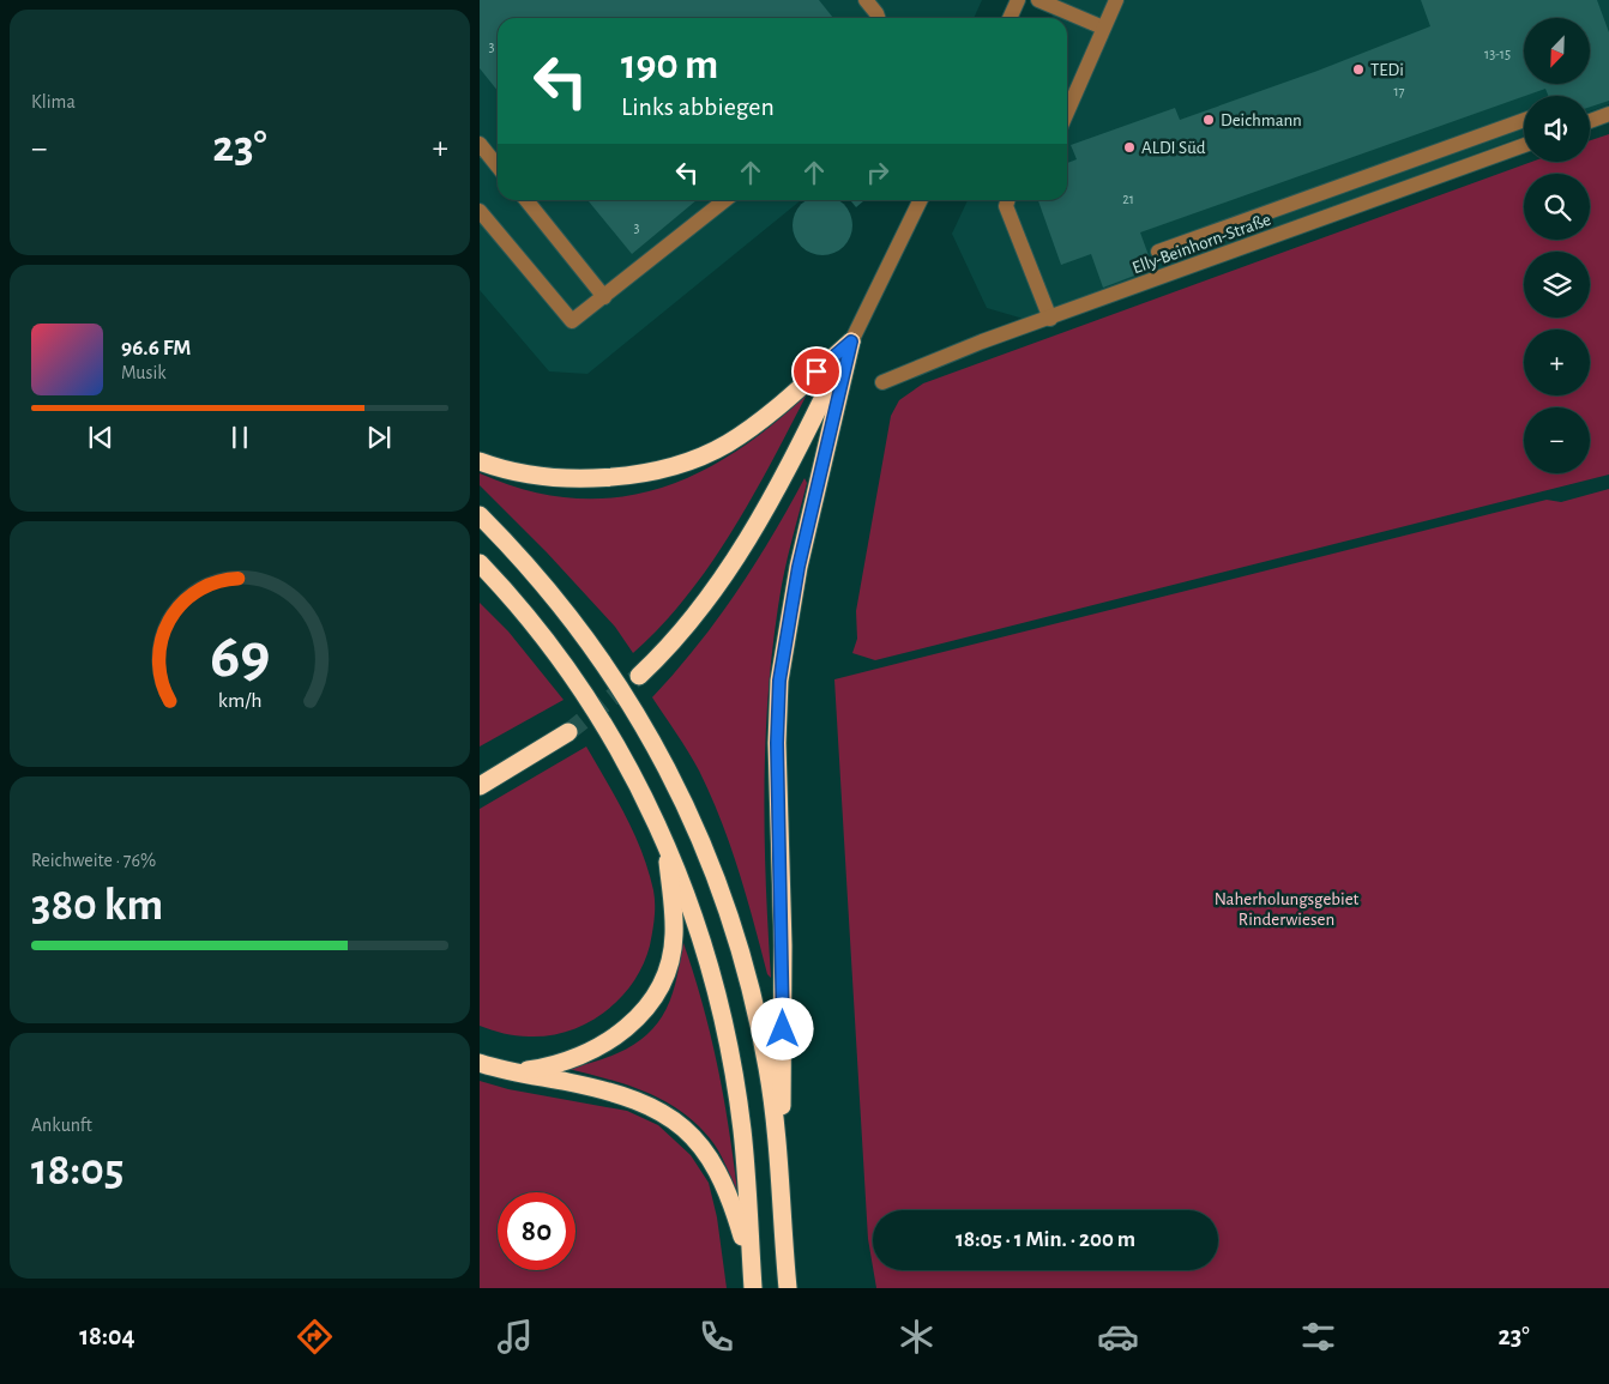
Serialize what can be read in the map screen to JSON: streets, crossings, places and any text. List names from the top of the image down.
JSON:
{
  "streets": {
    "street": ["Elly-Beinhorn-Straße"]
  },
  "parks": ["Naherholungsgebiet Rinderwiesen"],
  "places": ["TEDi", "Deichmann", "ALDI Süd"],
  "house_numbers": [
    "3",
    "13-15",
    "17",
    "21",
    "3"
  ],
  "north": "bottom left",
  "page": {
    "tile": [
      "Klima",
      ["Reichweite · 76%", "380 km"],
      ["Ankunft", "18:05"]
    ],
    "map_buttons": ["+", "−"],
    "turn": ["190 m", "Links abbiegen"],
    "heat": ["−", "23°", "+"],
    "song": ["96.6 FM", "Musik"],
    "limit": "80",
    "trip": "18:05 · 1 Min. · 200 m",
    "tabs": ["18:04", "23°"],
    "gauge": ["69", "km/h"]
  }
}
